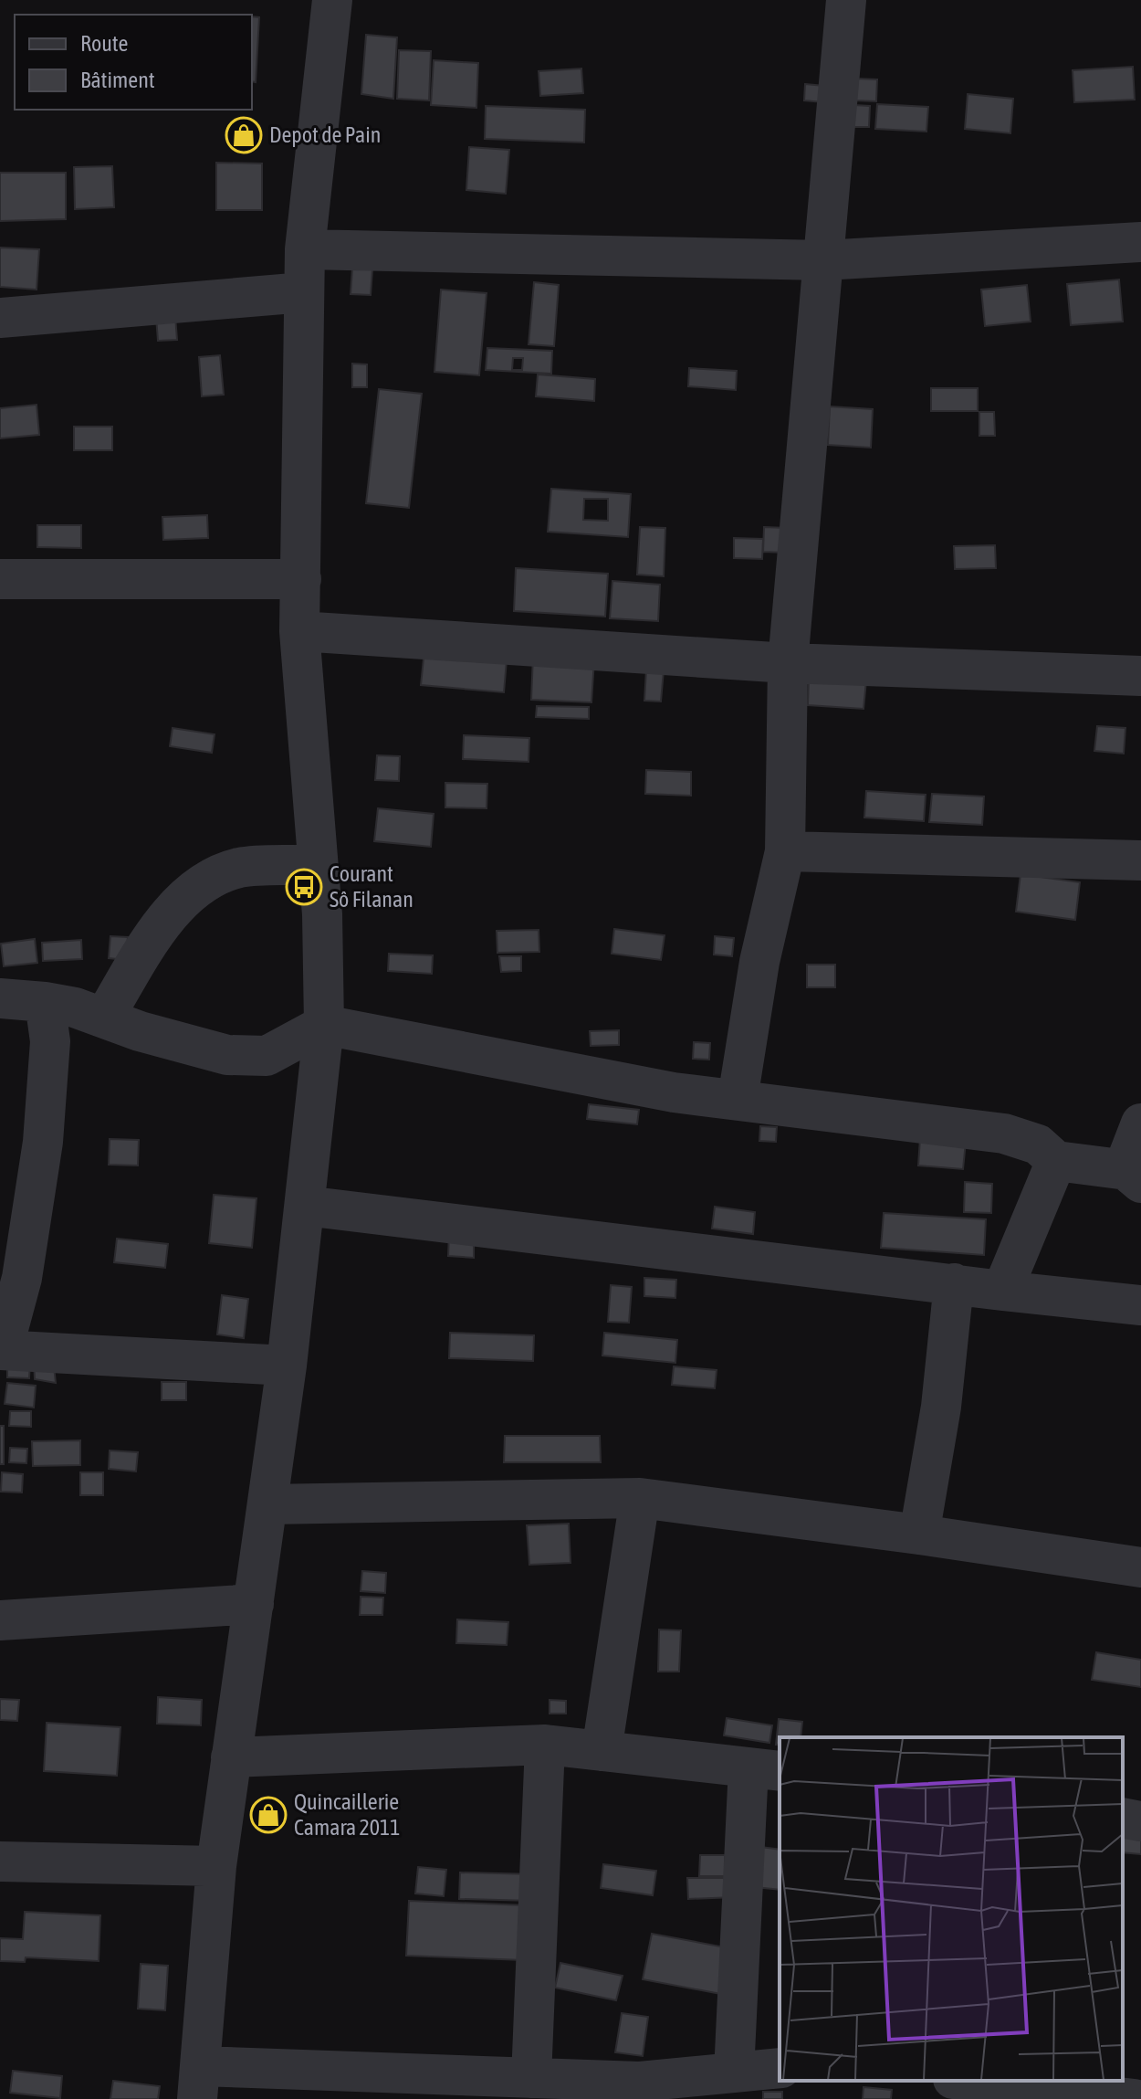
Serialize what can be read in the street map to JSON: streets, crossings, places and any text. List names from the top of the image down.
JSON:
{
  "places": {
    "shop": ["Depot de Pain", "Quincaillerie Camara 2011"],
    "bus stop": ["Courant Sô Filanan"]
  },
  "legend": ["Route", "Bâtiment"]
}
